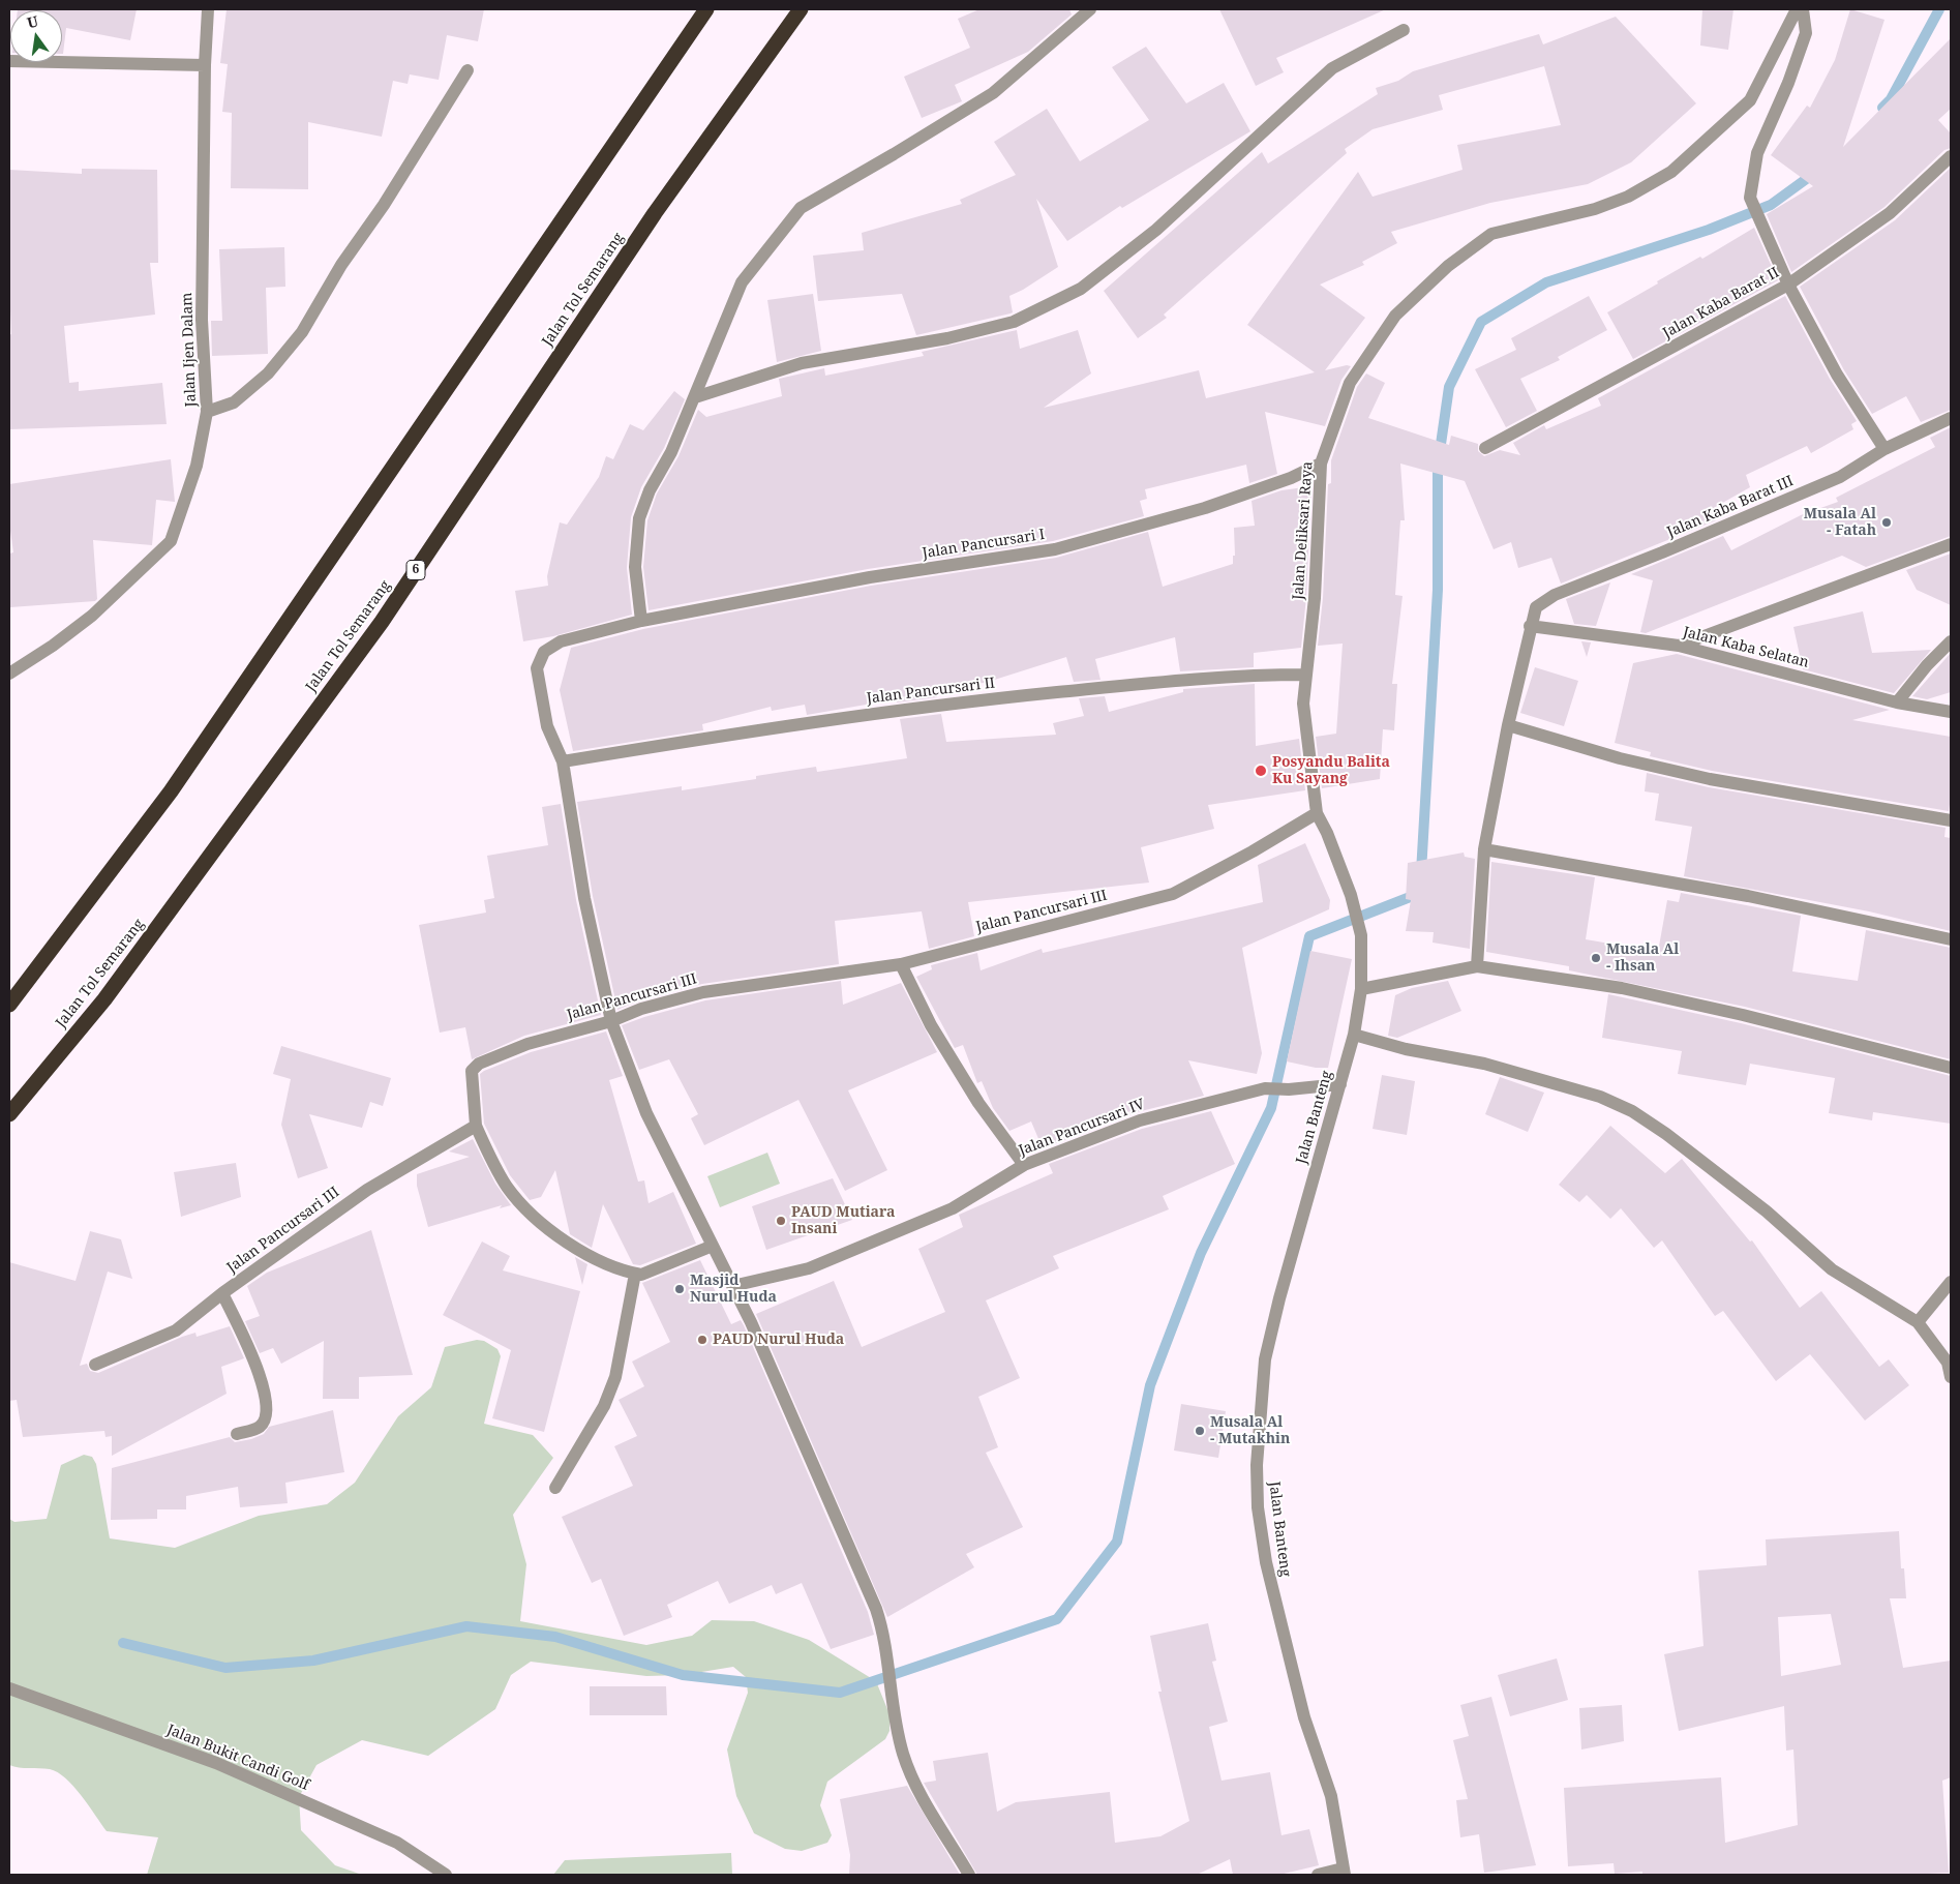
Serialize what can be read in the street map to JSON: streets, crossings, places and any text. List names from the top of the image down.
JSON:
{
  "streets": {
    "highway": ["Jalan Tol Semarang", "6"],
    "street": [
      "Jalan Kaba Barat II",
      "Jalan Ijen Dalam",
      "Jalan Kaba Barat III",
      "Jalan Deliksari Raya",
      "Jalan Pancursari I",
      "Jalan Kaba Selatan",
      "Jalan Pancursari II",
      "Jalan Pancursari III",
      "Jalan Banteng",
      "Jalan Pancursari IV",
      "Jalan Bukit Candi Golf"
    ]
  },
  "crossings": [
    ["Jalan Kaba Barat III", "Jalan Kaba Selatan"],
    ["Jalan Deliksari Raya", "Jalan Pancursari I"],
    ["Jalan Deliksari Raya", "Jalan Pancursari II"],
    ["Jalan Deliksari Raya", "Jalan Pancursari III"],
    ["Jalan Deliksari Raya", "Jalan Banteng"],
    ["Jalan Pancursari I", "Jalan Pancursari II"],
    ["Jalan Pancursari I", "Jalan Pancursari III"],
    ["Jalan Pancursari I", "Jalan Pancursari IV"],
    ["Jalan Banteng", "Jalan Pancursari IV"]
  ],
  "places": [
    "Musala Al - Fatah",
    "Posyandu Balita Ku Sayang",
    "Musala Al - Ihsan",
    "PAUD Mutiara Insani",
    "Masjid Nurul Huda",
    "PAUD Nurul Huda",
    "Musala Al - Mutakhin"
  ],
  "north": "top"
}
